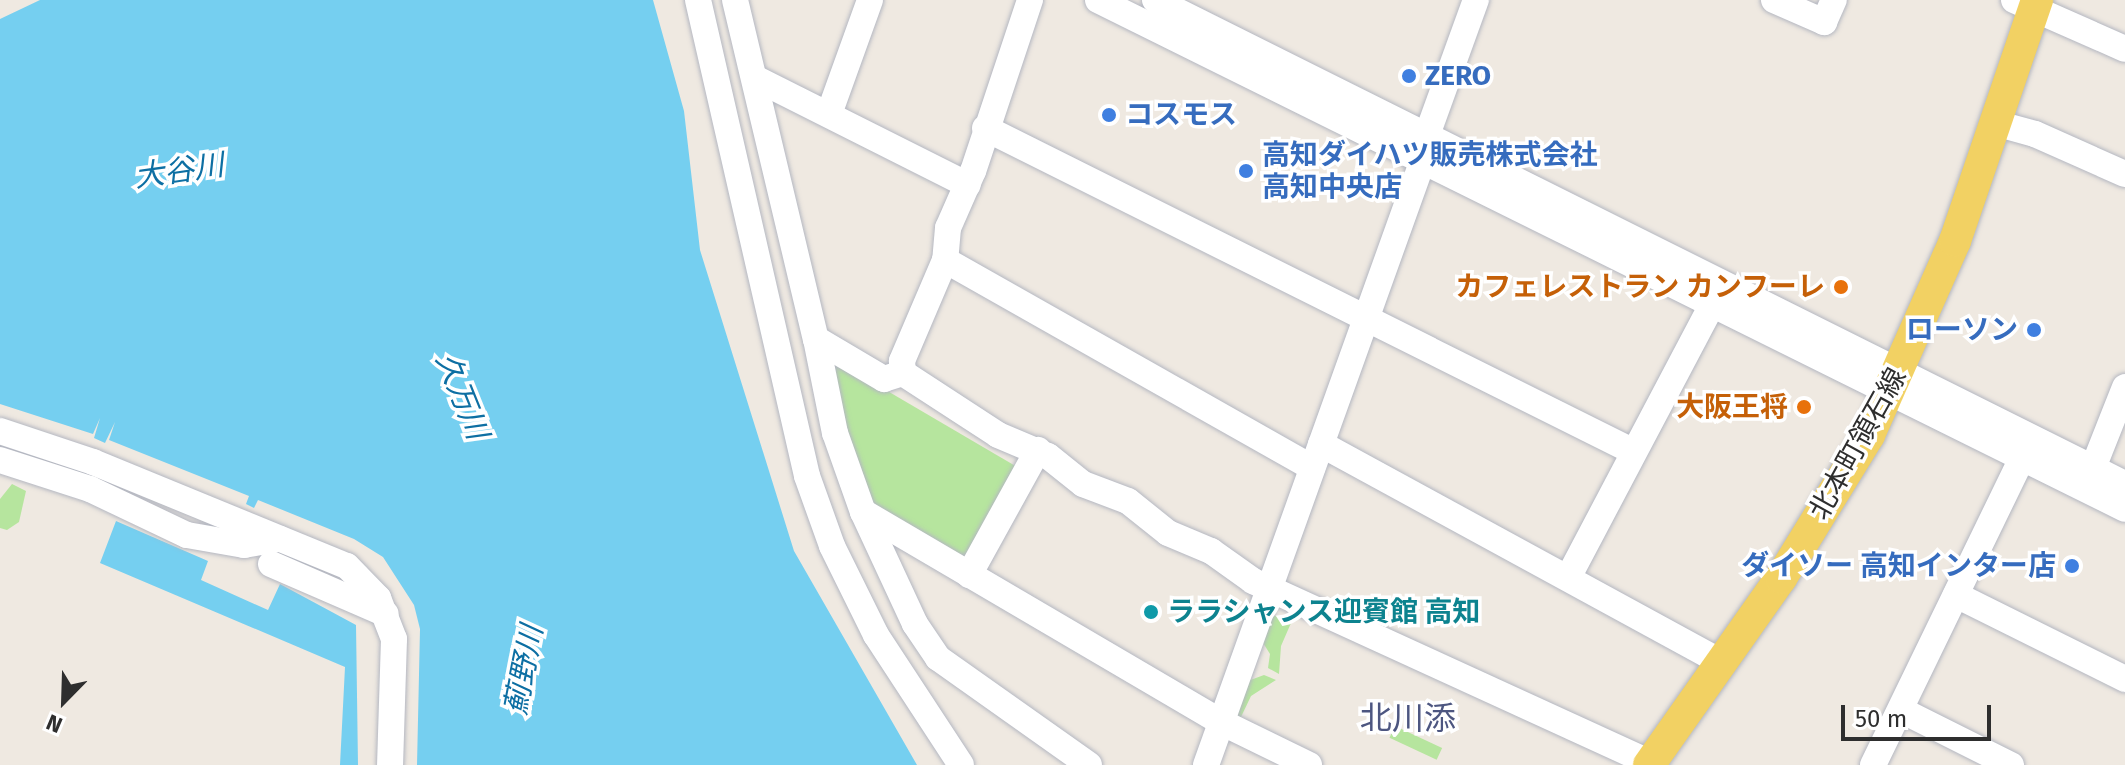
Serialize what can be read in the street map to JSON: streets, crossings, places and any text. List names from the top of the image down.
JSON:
{
  "streets": {
    "main road": ["北本町領石線"]
  },
  "districts": ["北川添"],
  "water": ["大谷川", "久万川", "薊野川"],
  "places": [
    "ZERO",
    "コスモス",
    "高知ダイハツ販売株式会社 高知中央店",
    "カフェレストラン カンフーレ",
    "ローソン",
    "大阪王将",
    "ダイソー 高知インター店",
    "ララシャンス迎賓館 高知"
  ],
  "scale_bar": "50 m",
  "north": "bottom left"
}
